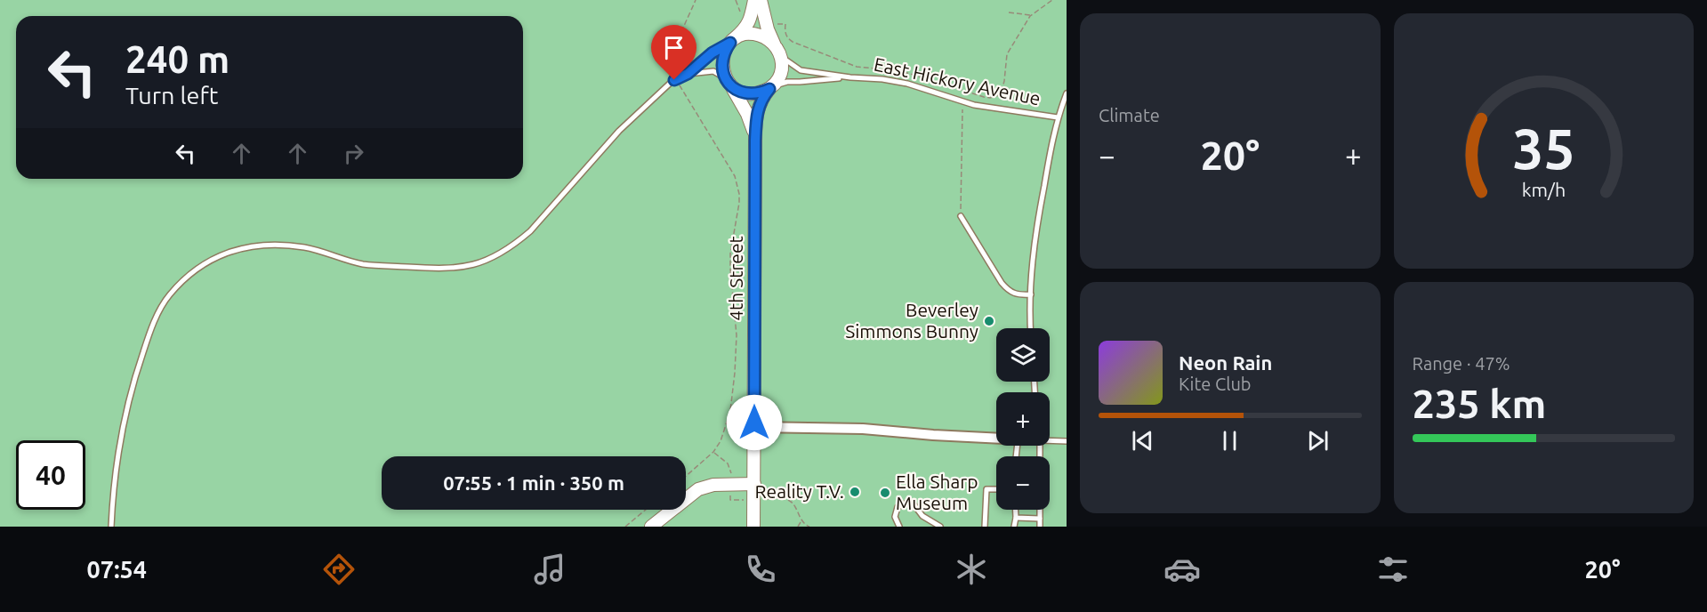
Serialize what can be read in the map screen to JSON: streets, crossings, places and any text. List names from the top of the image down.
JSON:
{
  "streets": {
    "street": ["4th Street"],
    "lane": ["East Hickory Avenue"]
  },
  "crossings": [
    ["East Hickory Avenue", "4th Street"]
  ],
  "places": ["Beverley Simmons Bunny", "Reality T.V.", "Ella Sharp Museum"],
  "page": {
    "tile": [
      "Climate",
      ["Range · 47%", "235 km"]
    ],
    "turn": ["240 m", "Turn left"],
    "heat": ["−", "20°", "+"],
    "map_buttons": ["+", "−"],
    "song": ["Neon Rain", "Kite Club"],
    "limit": "40",
    "trip": "07:55 · 1 min · 350 m",
    "tabs": ["07:54", "20°"],
    "gauge": ["35", "km/h"]
  }
}
